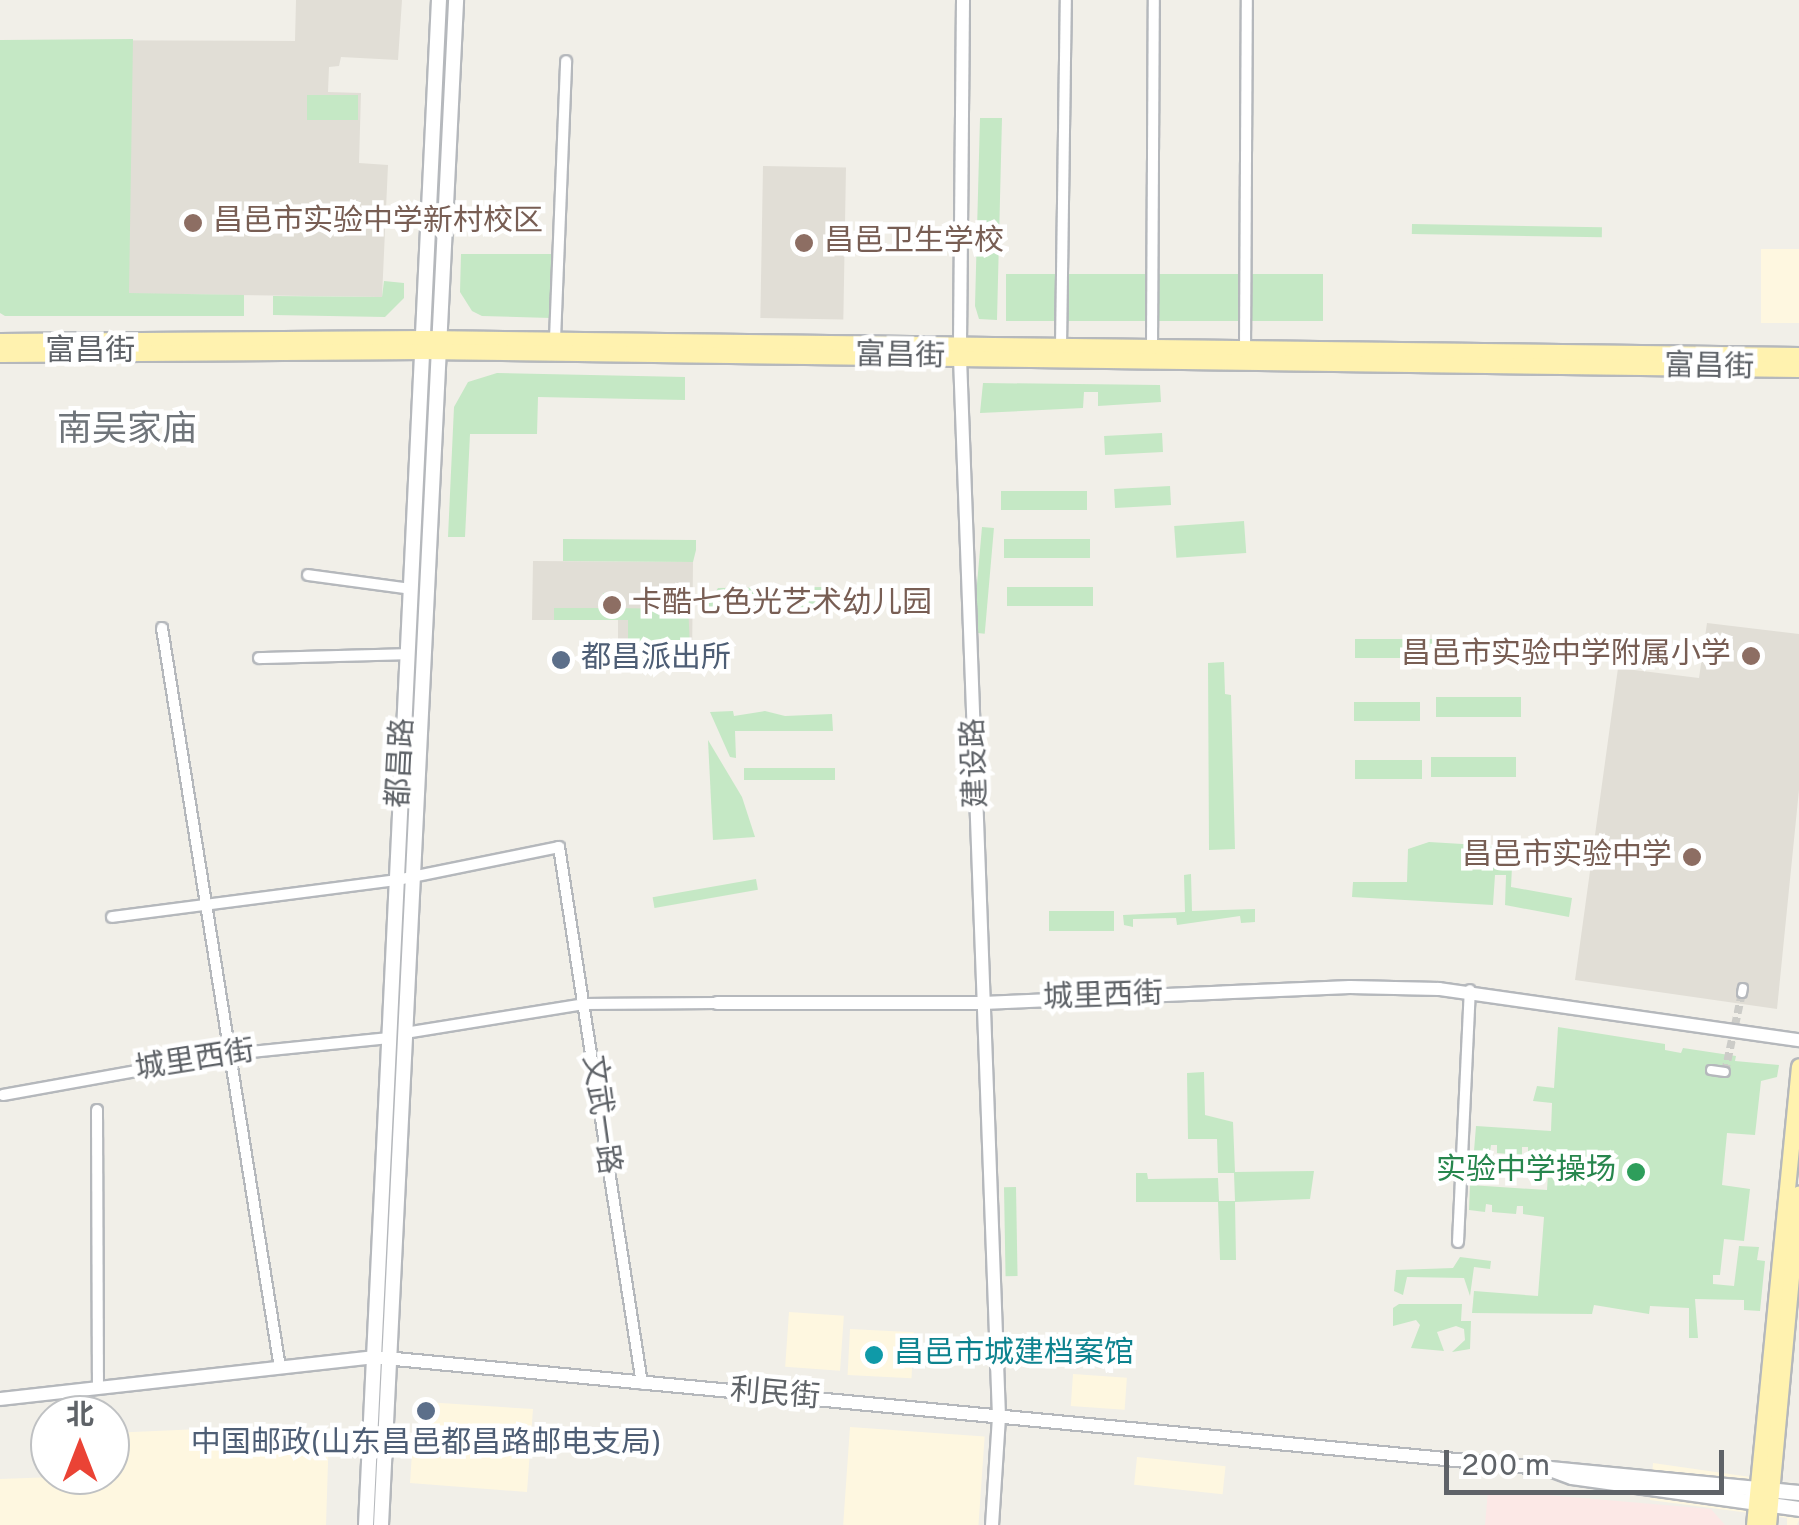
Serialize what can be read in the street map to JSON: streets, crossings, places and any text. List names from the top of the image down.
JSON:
{
  "streets": {
    "main road": ["富昌街", "都昌路", "利民街"],
    "street": ["建设路", "城里西街", "文武一路"]
  },
  "crossings": [
    ["富昌街", "都昌路"],
    ["富昌街", "建设路"],
    ["都昌路", "城里西街"],
    ["都昌路", "文武一路"],
    ["都昌路", "利民街"],
    ["建设路", "城里西街"],
    ["建设路", "利民街"],
    ["城里西街", "文武一路"],
    ["文武一路", "利民街"]
  ],
  "districts": ["南吴家庙"],
  "places": [
    "昌邑市实验中学新村校区",
    "昌邑卫生学校",
    "卡酷七色光艺术幼儿园",
    "昌邑市实验中学附属小学",
    "都昌派出所",
    "昌邑市实验中学",
    "实验中学操场",
    "昌邑市城建档案馆",
    "中国邮政(山东昌邑都昌路邮电支局)"
  ],
  "scale_bar": "200 m",
  "north": "top"
}
